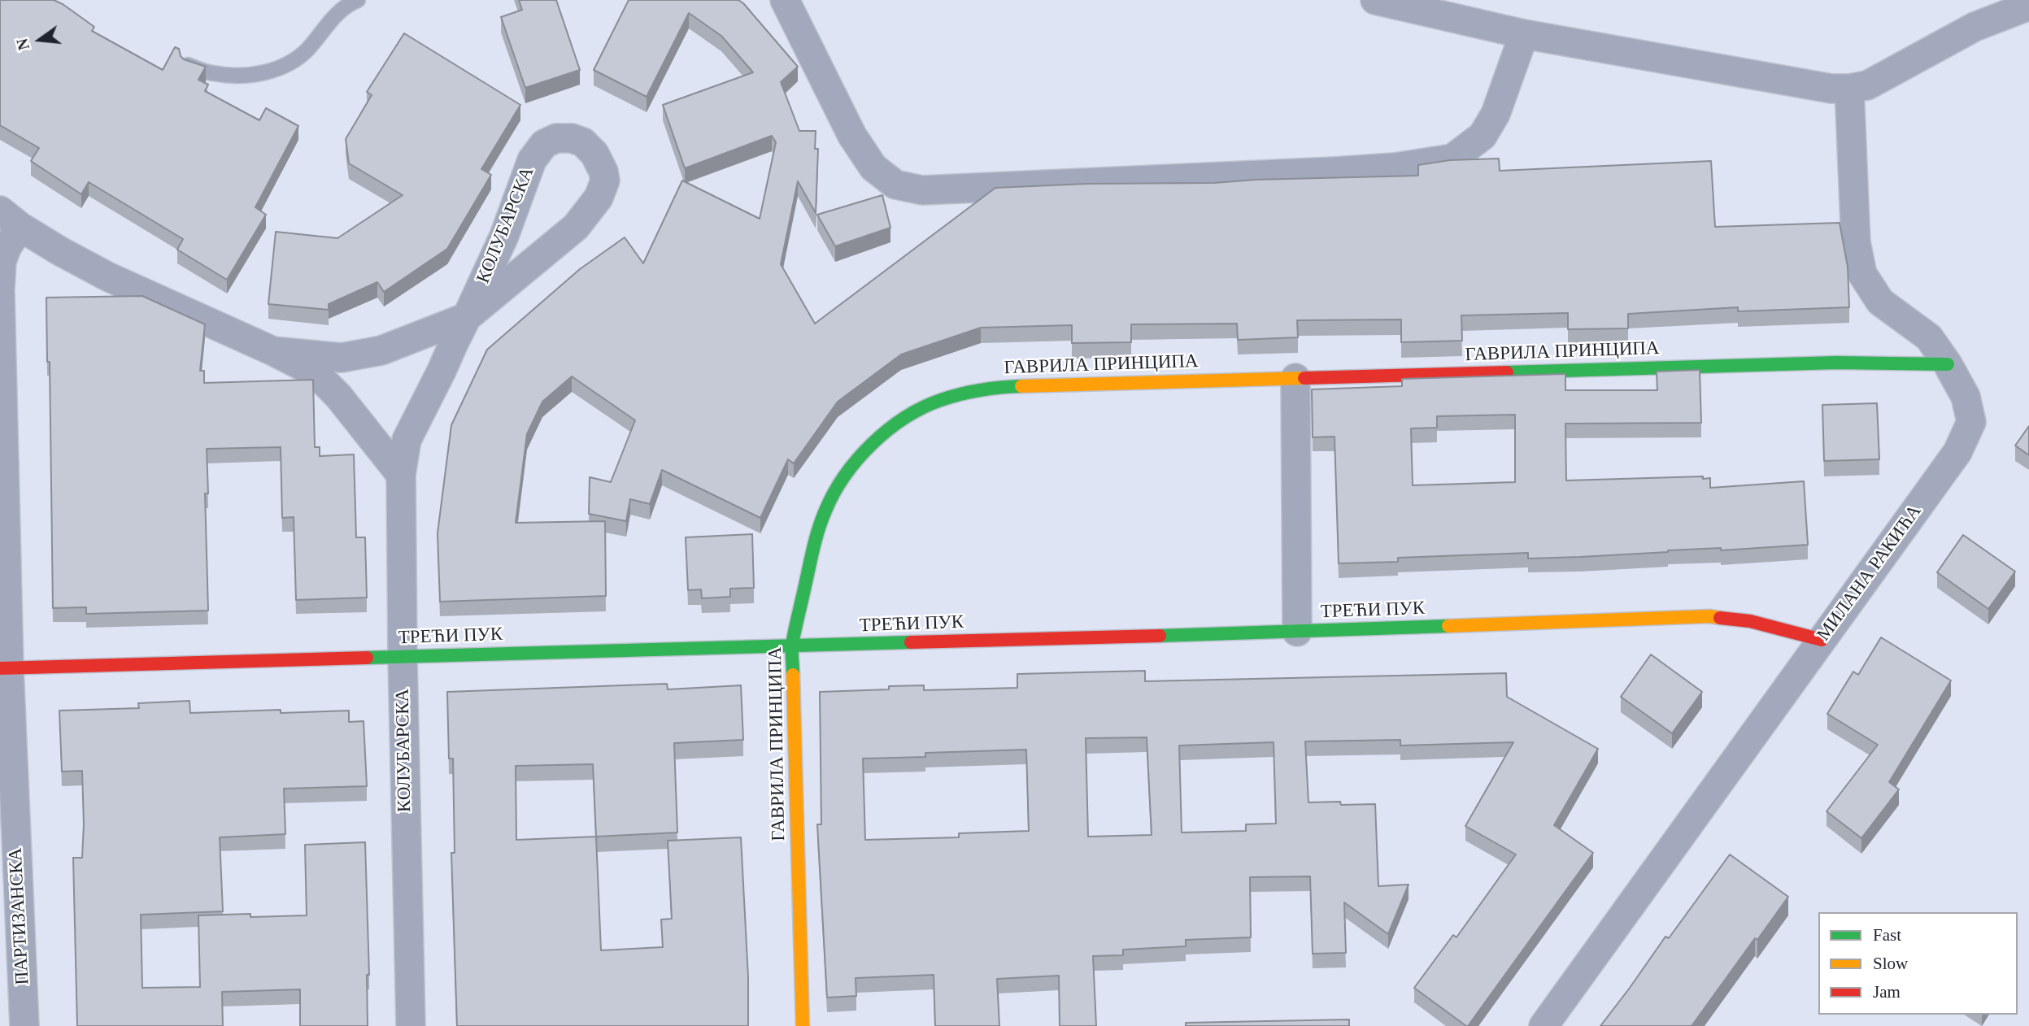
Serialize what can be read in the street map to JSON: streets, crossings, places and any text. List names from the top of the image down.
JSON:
{
  "streets": {
    "street": [
      "КОЛУБАРСКА",
      "ГАВРИЛА ПРИНЦИПА",
      "МИЛАНА РАКИЋА",
      "ТРЕЋИ ПУК",
      "ПАРТИЗАНСКА"
    ]
  },
  "crossings": [
    ["КОЛУБАРСКА", "ТРЕЋИ ПУК"],
    ["ГАВРИЛА ПРИНЦИПА", "МИЛАНА РАКИЋА"],
    ["ГАВРИЛА ПРИНЦИПА", "ТРЕЋИ ПУК"],
    ["МИЛАНА РАКИЋА", "ТРЕЋИ ПУК"],
    ["ТРЕЋИ ПУК", "ПАРТИЗАНСКА"]
  ],
  "legend": ["Fast", "Slow", "Jam"],
  "north": "left"
}
